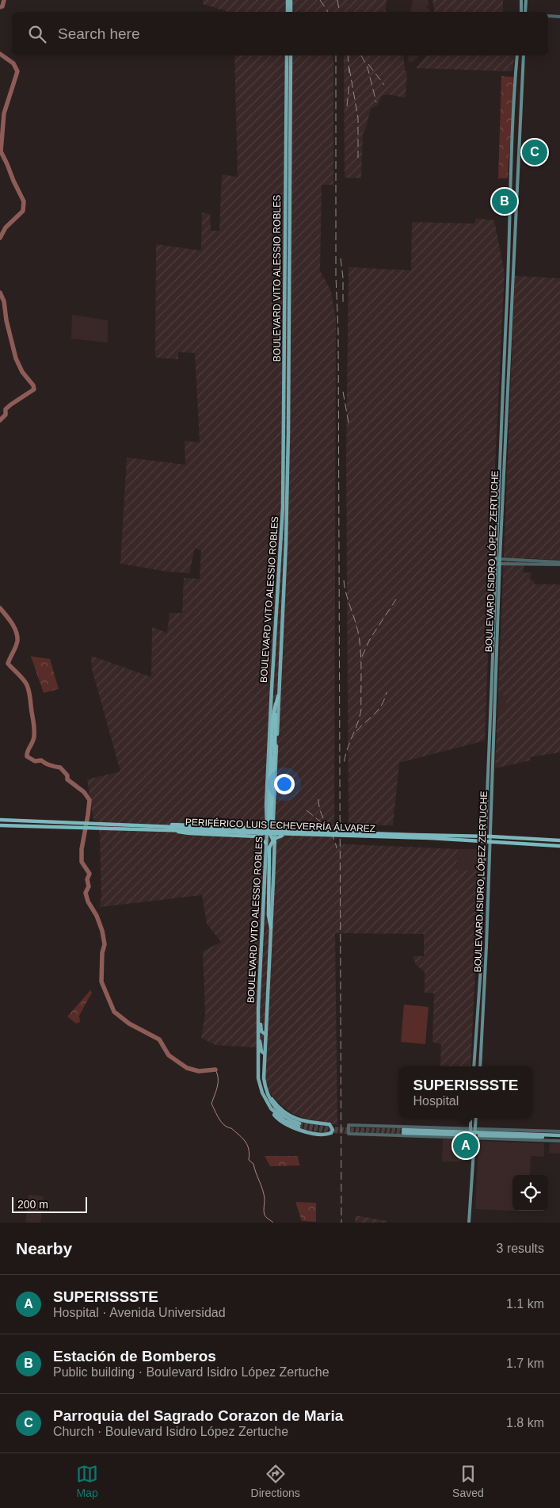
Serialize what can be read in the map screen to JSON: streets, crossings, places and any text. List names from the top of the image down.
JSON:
{
  "streets": {
    "highway": ["PERIFÉRICO LUIS ECHEVERRÍA ÁLVAREZ"],
    "main road": ["BOULEVARD VITO ALESSIO ROBLES", "BOULEVARD ISIDRO LÓPEZ ZERTUCHE"]
  },
  "crossings": [
    ["BOULEVARD ISIDRO LÓPEZ ZERTUCHE", "PERIFÉRICO LUIS ECHEVERRÍA ÁLVAREZ"]
  ],
  "scale_bar": "200 m",
  "page": {
    "search": "Search here",
    "pins": ["C", "B", "A"],
    "popup": ["SUPERISSSTE", "Hospital"],
    "scale": "200 m",
    "heading": ["Nearby", "3 results"],
    "list": [
      {
        "mark": "A",
        "name": "SUPERISSSTE",
        "note": "Hospital · Avenida Universidad",
        "value": "1.1 km"
      },
      {
        "mark": "B",
        "name": "Estación de Bomberos",
        "note": "Public building · Boulevard Isidro López Zertuche",
        "value": "1.7 km"
      },
      {
        "mark": "C",
        "name": "Parroquia del Sagrado Corazon de Maria",
        "note": "Church · Boulevard Isidro López Zertuche",
        "value": "1.8 km"
      }
    ],
    "nav": ["Map", "Directions", "Saved"]
  }
}
